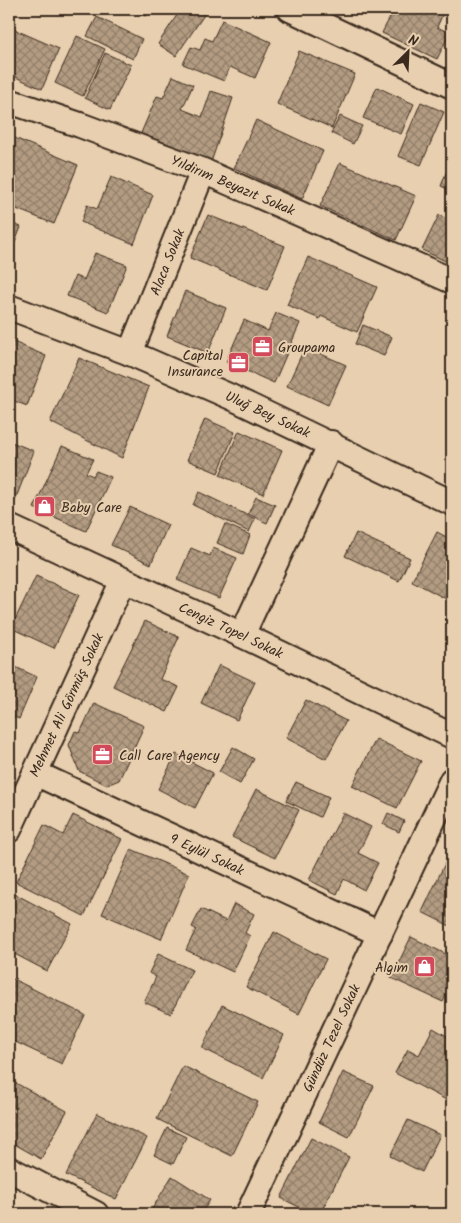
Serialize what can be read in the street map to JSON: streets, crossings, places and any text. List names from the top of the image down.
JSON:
{
  "streets": {
    "street": [
      "Yıldirım Beyazıt Sokak",
      "Alaca Sokak",
      "Uluğ Bey Sokak",
      "Cengiz Topel Sokak",
      "Mehmet Ali Görmüş Sokak",
      "9 Eylül Sokak",
      "Gündüz Tezel Sokak"
    ]
  },
  "crossings": [
    ["Yıldirım Beyazıt Sokak", "Alaca Sokak"],
    ["Alaca Sokak", "Uluğ Bey Sokak"],
    ["Cengiz Topel Sokak", "Mehmet Ali Görmüş Sokak"],
    ["Mehmet Ali Görmüş Sokak", "9 Eylül Sokak"],
    ["9 Eylül Sokak", "Gündüz Tezel Sokak"]
  ],
  "places": {
    "office": ["Groupama", "Capital Insurance", "Call Care Agency"],
    "shop": ["Baby Care", "Algim"]
  },
  "north": "top right"
}
